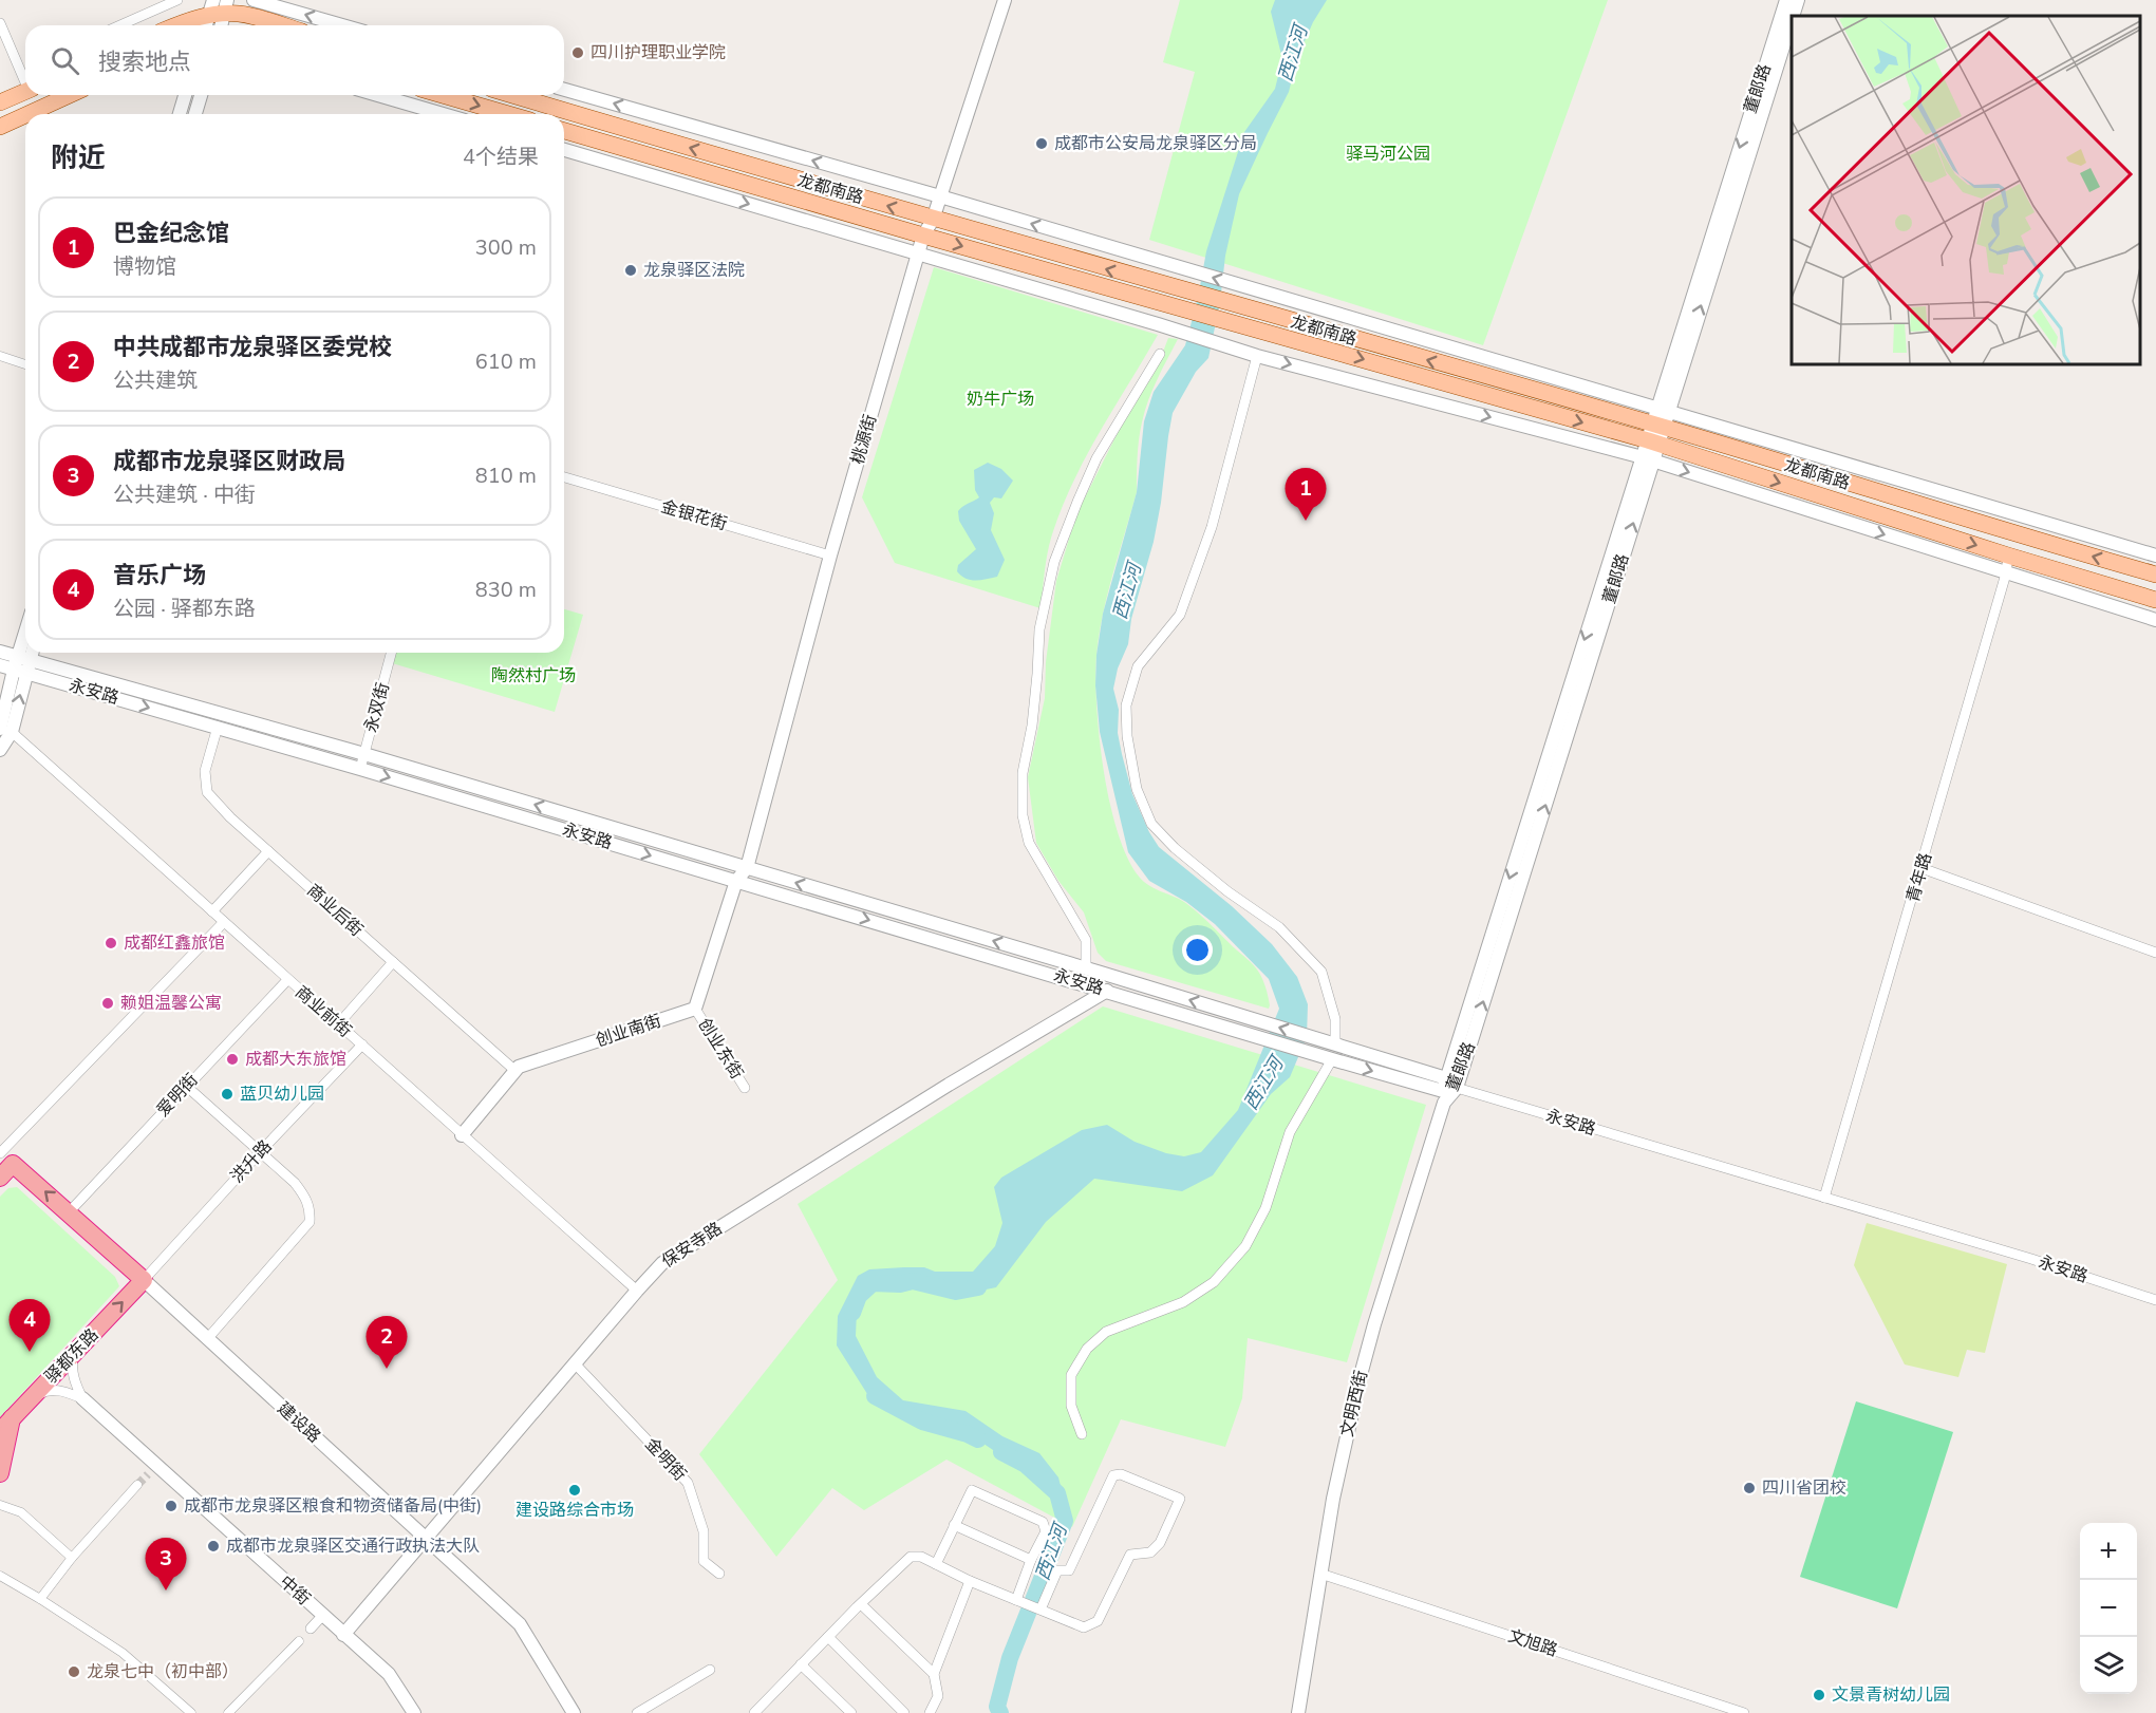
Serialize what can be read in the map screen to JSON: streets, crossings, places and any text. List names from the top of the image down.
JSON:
{
  "streets": {
    "highway": ["驿都东路", "建设路"],
    "main road": ["龙都南路"],
    "street": [
      "董郞路",
      "桃源街",
      "金银花街",
      "永安路",
      "永双街",
      "青年路",
      "商业后街",
      "商业前街",
      "创业南街",
      "创业东街",
      "爱明街",
      "洪升路",
      "保安寺路",
      "文明西街",
      "金明街",
      "中街",
      "文旭路"
    ]
  },
  "crossings": [
    ["董郞路", "龙都南路"],
    ["董郞路", "永安路"],
    ["董郞路", "文明西街"],
    ["龙都南路", "桃源街"],
    ["龙都南路", "青年路"],
    ["桃源街", "金银花街"],
    ["桃源街", "永安路"],
    ["永安路", "永双街"],
    ["永安路", "青年路"],
    ["永安路", "商业后街"],
    ["永安路", "保安寺路"],
    ["永安路", "文明西街"],
    ["商业后街", "创业南街"],
    ["商业前街", "创业南街"],
    ["商业前街", "爱明街"],
    ["商业前街", "洪升路"],
    ["商业前街", "保安寺路"],
    ["创业南街", "创业东街"],
    ["爱明街", "建设路"],
    ["洪升路", "驿都东路"],
    ["洪升路", "建设路"],
    ["保安寺路", "建设路"],
    ["保安寺路", "金明街"],
    ["保安寺路", "中街"],
    ["驿都东路", "建设路"],
    ["文明西街", "文旭路"]
  ],
  "one_way": ["驿都东路"],
  "water": ["西江河"],
  "parks": ["驿马河公园", "奶牛广场", "陶然村广场"],
  "places": [
    "四川护理职业学院",
    "成都市公安局龙泉驿区分局",
    "龙泉驿区法院",
    "成都红鑫旅馆",
    "赖姐温馨公寓",
    "成都大东旅馆",
    "蓝贝幼儿园",
    "四川省团校",
    "建设路综合市场",
    "成都市龙泉驿区粮食和物资储备局(中街)",
    "成都市龙泉驿区交通行政执法大队",
    "龙泉七中（初中部）",
    "文景青树幼儿园"
  ],
  "page": {
    "search": "搜索地点",
    "heading": ["附近", "4个结果"],
    "list": [
      {
        "mark": "1",
        "name": "巴金纪念馆",
        "note": "博物馆",
        "value": "300 m"
      },
      {
        "mark": "2",
        "name": "中共成都市龙泉驿区委党校",
        "note": "公共建筑",
        "value": "610 m"
      },
      {
        "mark": "3",
        "name": "成都市龙泉驿区财政局",
        "note": "公共建筑 · 中街",
        "value": "810 m"
      },
      {
        "mark": "4",
        "name": "音乐广场",
        "note": "公园 · 驿都东路",
        "value": "830 m"
      }
    ],
    "pins": [
      "1",
      "4",
      "2",
      "3"
    ],
    "map_buttons": ["+", "−"]
  }
}
